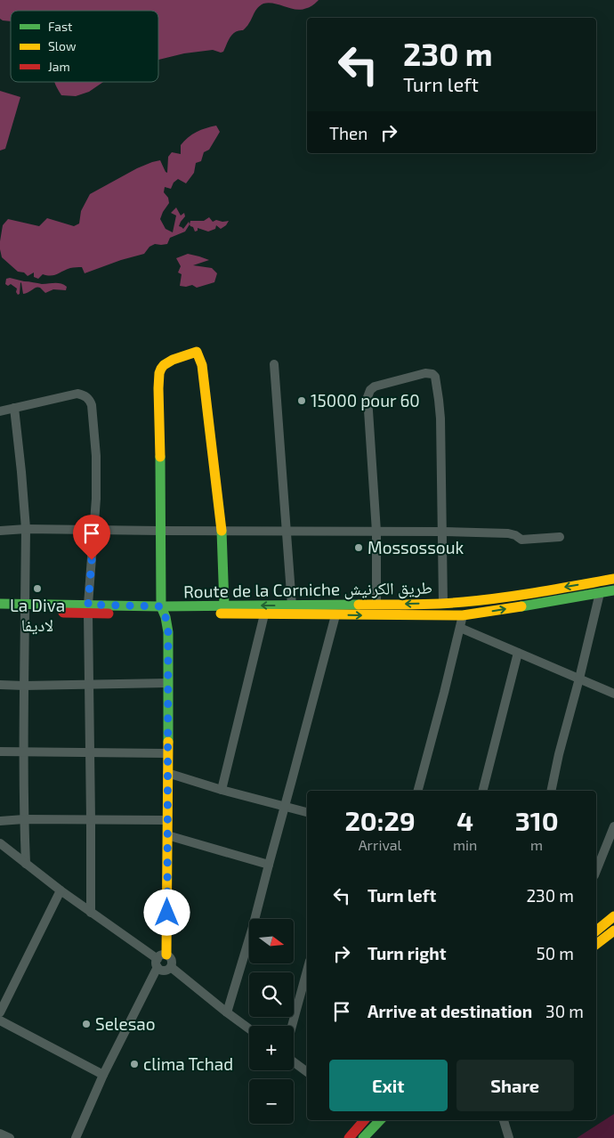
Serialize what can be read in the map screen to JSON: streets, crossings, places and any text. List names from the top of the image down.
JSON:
{
  "streets": {
    "street": ["Route de la Corniche طريق الكرنيش"]
  },
  "places": [
    "15000 pour 60",
    "Mossossouk",
    "La Diva لاديفا",
    "Selesao",
    "clima Tchad"
  ],
  "legend": ["Fast", "Slow", "Jam"],
  "north": "right",
  "page": {
    "turn": ["230 m", "Turn left"],
    "then": "Then",
    "eta": [
      "20:29",
      "Arrival",
      "4",
      "min",
      "310",
      "m"
    ],
    "list": [
      {
        "name": "Turn left",
        "value": "230 m"
      },
      {
        "name": "Turn right",
        "value": "50 m"
      },
      {
        "name": "Arrive at destination",
        "value": "30 m"
      }
    ],
    "map_buttons": ["+", "−"],
    "buttons": ["Exit", "Share"]
  }
}
